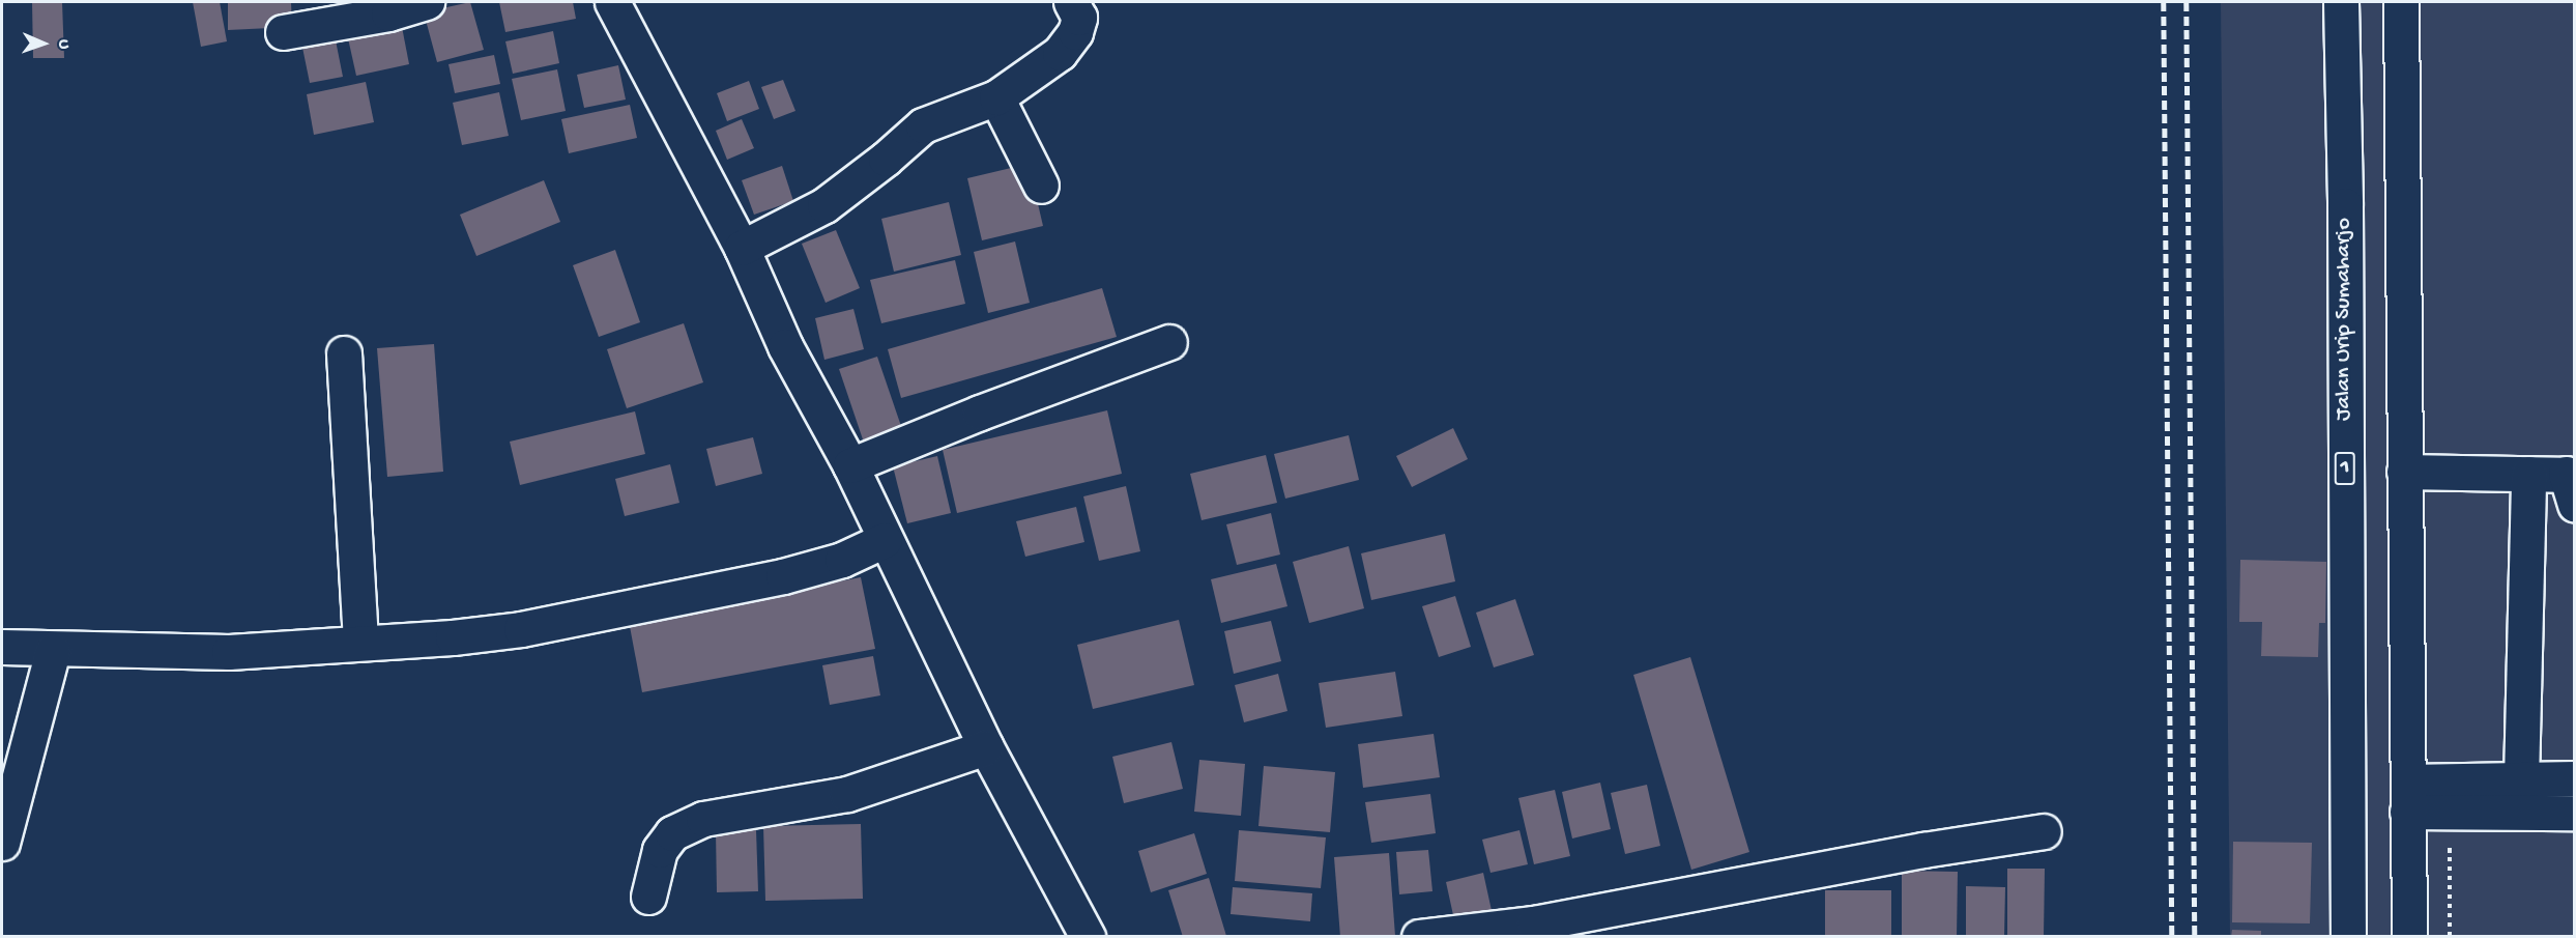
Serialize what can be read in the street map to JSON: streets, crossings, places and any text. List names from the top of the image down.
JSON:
{
  "streets": {
    "main road": ["Jalan Urip Sumaharjo", "1"]
  },
  "north": "right"
}
